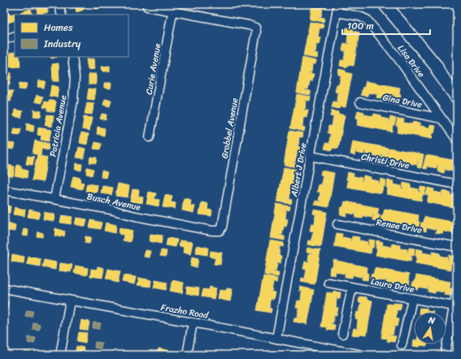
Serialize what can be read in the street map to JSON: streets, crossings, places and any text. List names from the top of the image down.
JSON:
{
  "streets": {
    "street": [
      "Lisa Drive",
      "Curie Avenue",
      "Gina Drive",
      "Patricia Avenue",
      "Grobbel Avenue",
      "Christi Drive",
      "Albert J Drive",
      "Busch Avenue",
      "Renee Drive",
      "Laura Drive",
      "Frazho Road"
    ]
  },
  "crossings": [
    ["Lisa Drive", "Gina Drive"],
    ["Lisa Drive", "Albert J Drive"],
    ["Curie Avenue", "Grobbel Avenue"],
    ["Patricia Avenue", "Busch Avenue"],
    ["Grobbel Avenue", "Busch Avenue"],
    ["Christi Drive", "Albert J Drive"],
    ["Albert J Drive", "Frazho Road"]
  ],
  "legend": ["Homes", "Industry"],
  "scale_bar": "100 m",
  "north": "top"
}
